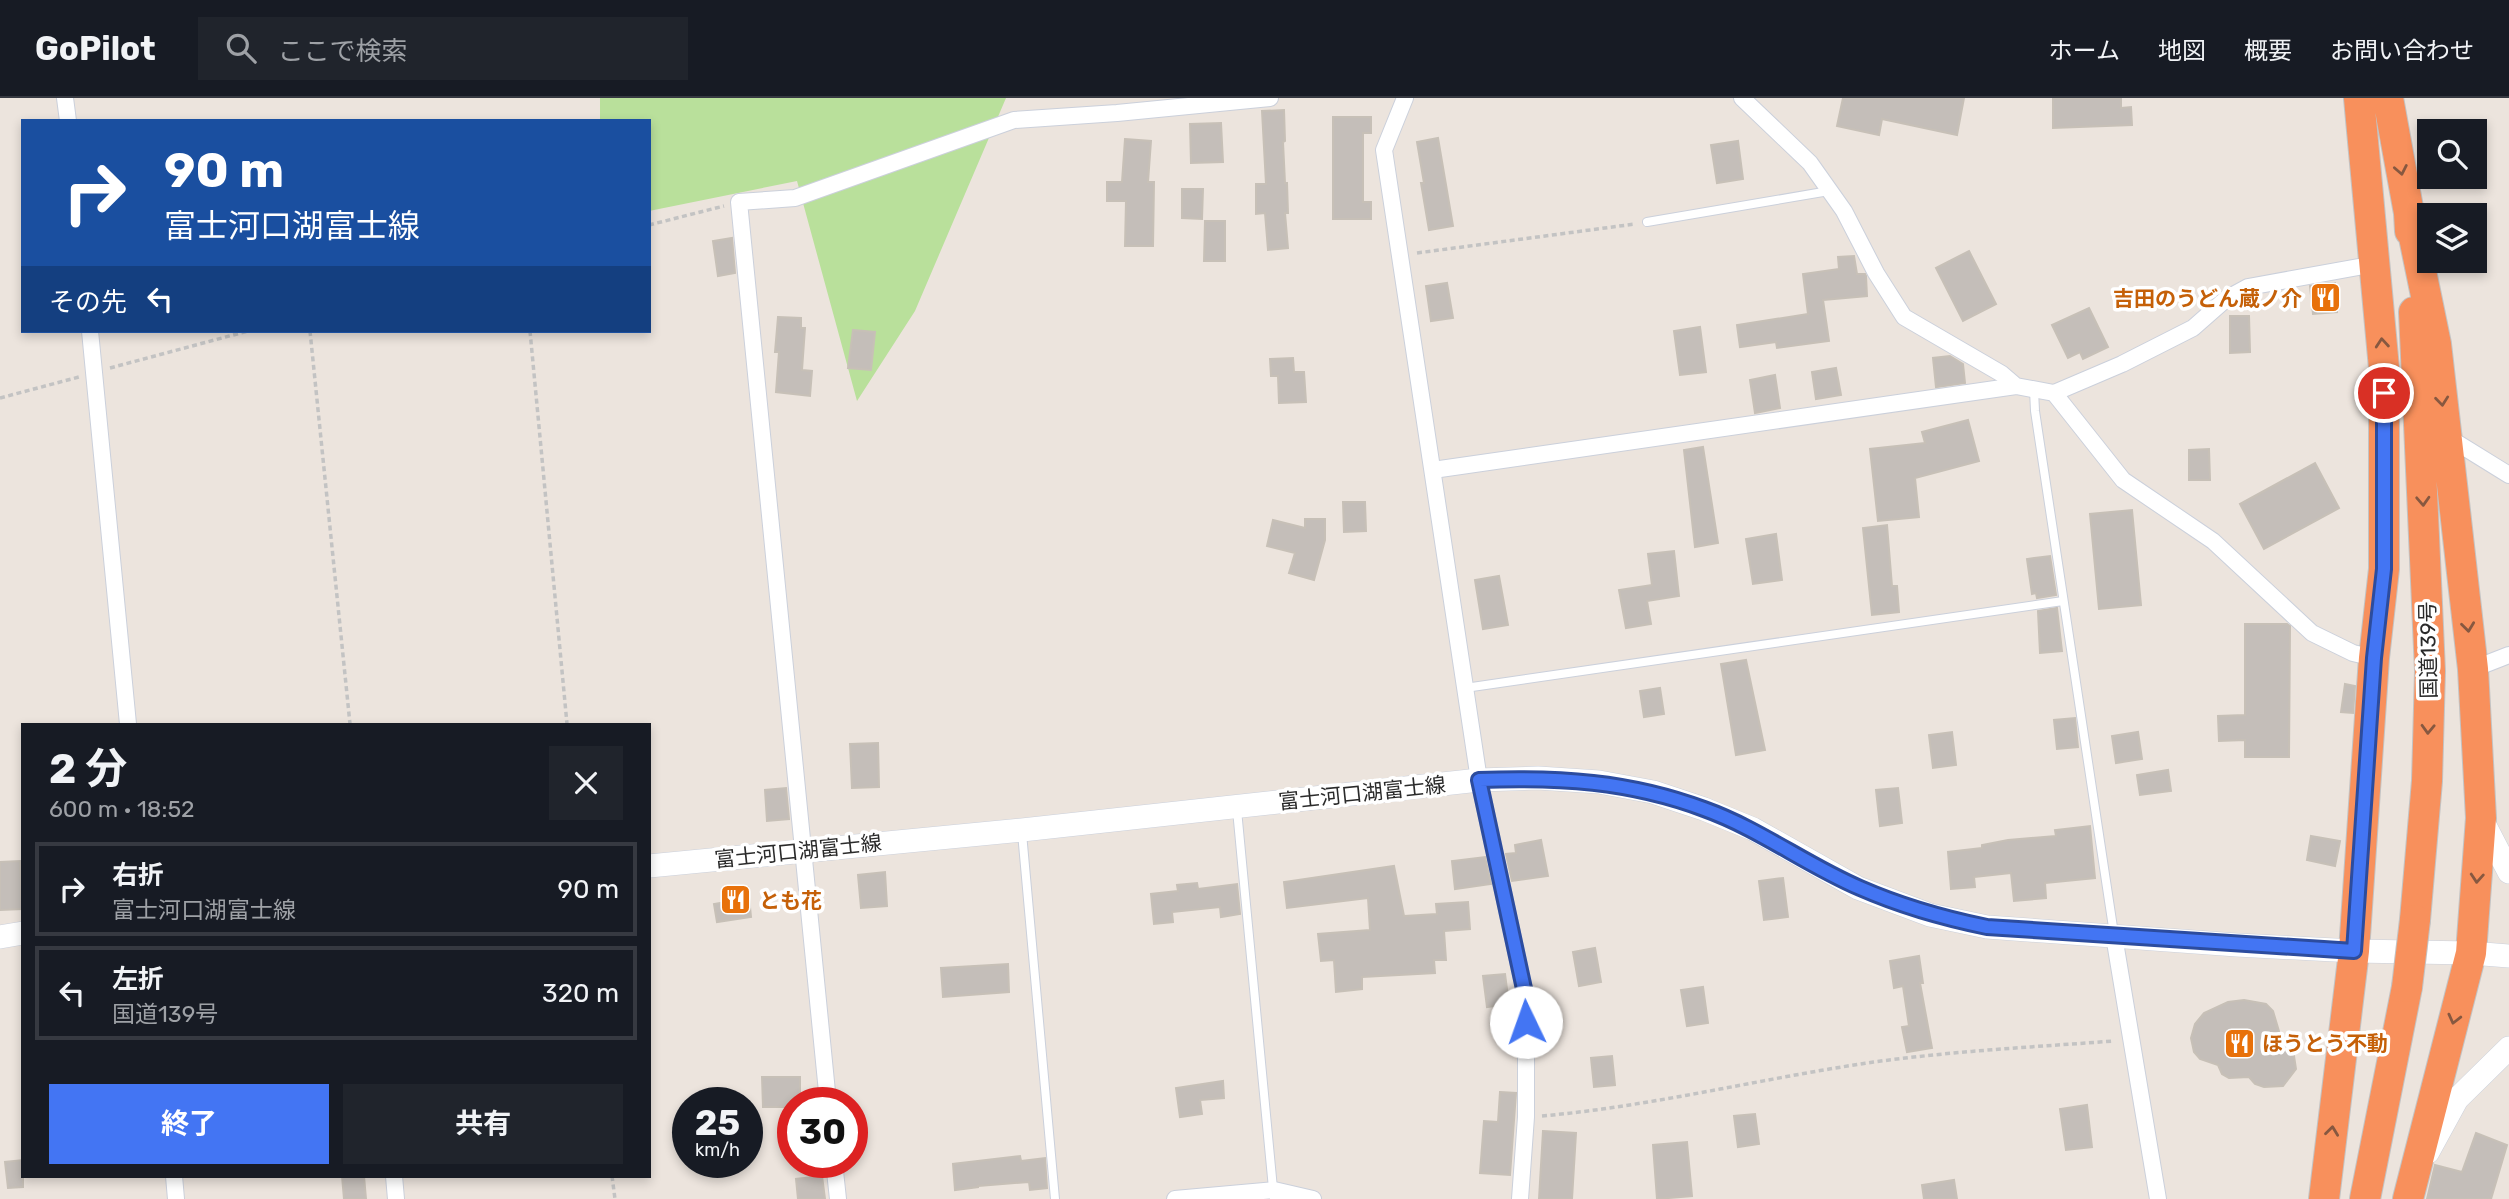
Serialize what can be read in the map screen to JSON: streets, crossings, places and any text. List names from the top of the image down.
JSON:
{
  "streets": {
    "highway": ["国道139号"],
    "main road": ["富士河口湖富士線"]
  },
  "places": {
    "restaurant": ["吉田のうどん蔵ノ介", "とも花", "ほうとう不動"]
  },
  "page": {
    "header": "GoPilot",
    "search": "ここで検索",
    "nav": [
      "ホーム",
      "地図",
      "概要",
      "お問い合わせ"
    ],
    "turn": ["90 m", "富士河口湖富士線"],
    "then": "その先",
    "heading": ["2 分", "600 m · 18:52"],
    "list": [
      {
        "name": "右折",
        "note": "富士河口湖富士線",
        "value": "90 m"
      },
      {
        "name": "左折",
        "note": "国道139号",
        "value": "320 m"
      }
    ],
    "buttons": ["終了", "共有"],
    "speed": "25 km/h",
    "limit": "30"
  }
}
